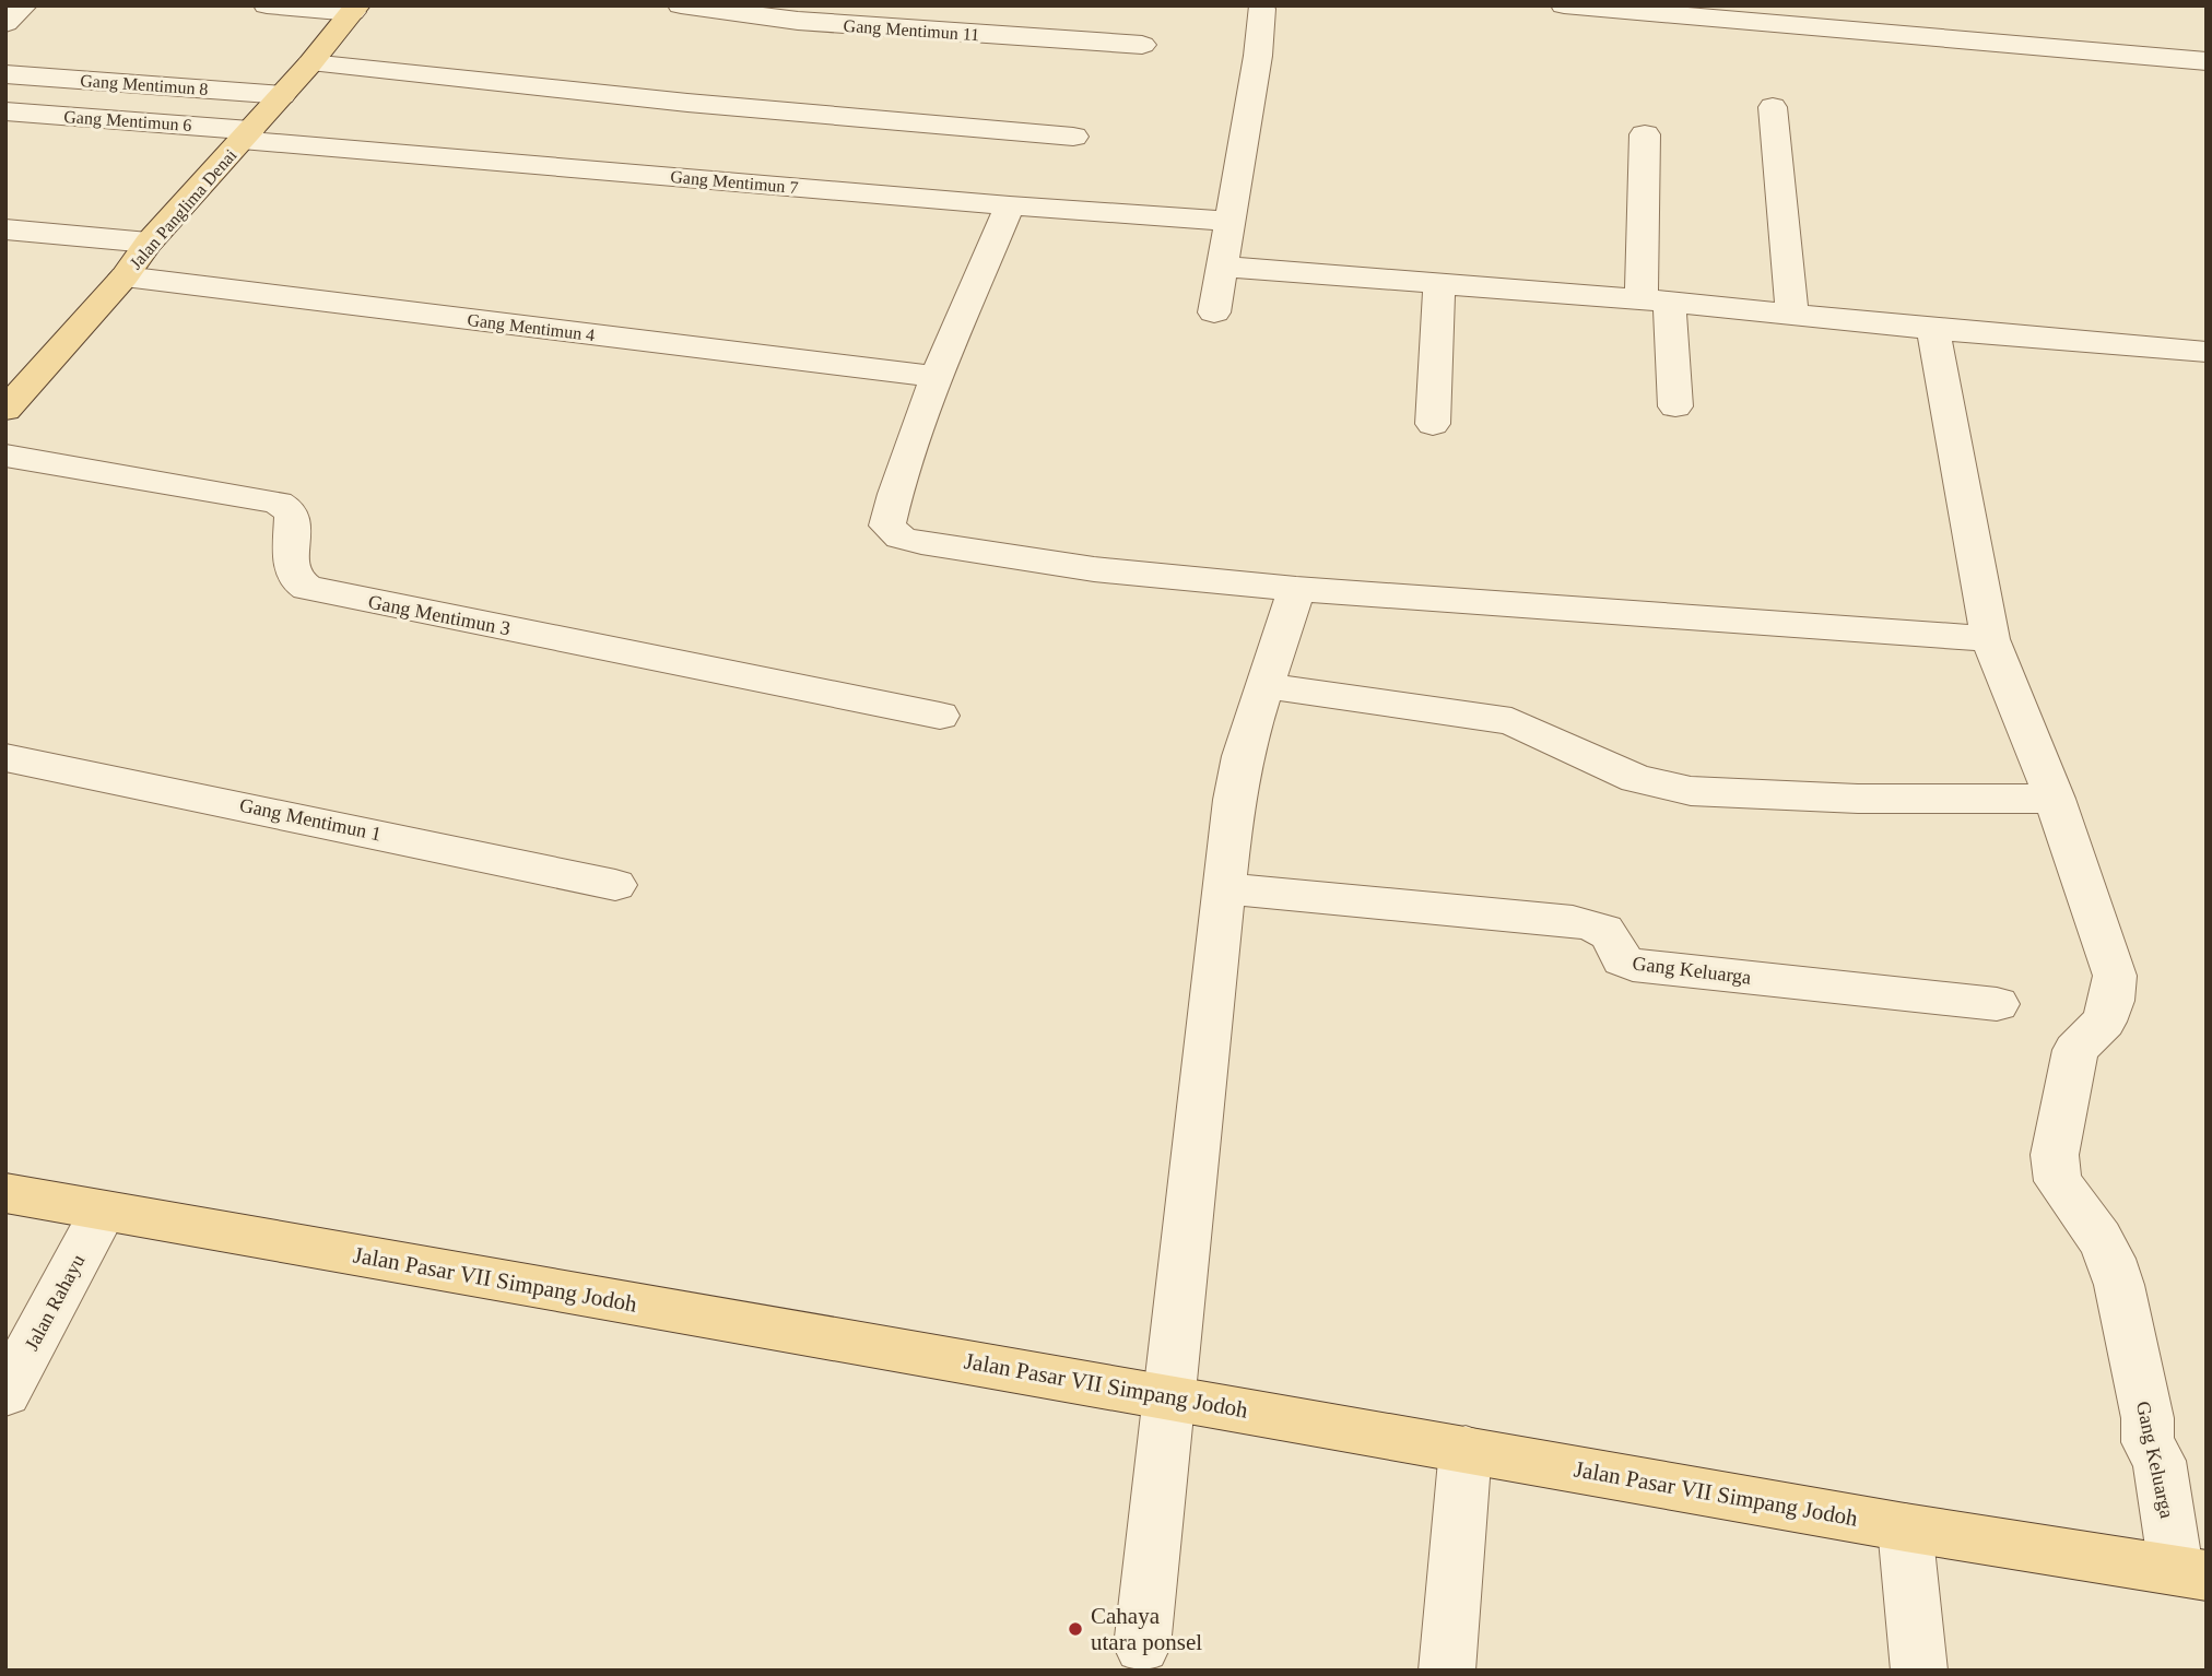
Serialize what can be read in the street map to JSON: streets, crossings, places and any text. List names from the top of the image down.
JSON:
{
  "streets": {
    "main road": ["Jalan Panglima Denai", "Jalan Pasar VII Simpang Jodoh"],
    "street": [
      "Gang Mentimun 11",
      "Gang Mentimun 8",
      "Gang Mentimun 6",
      "Gang Mentimun 7",
      "Gang Mentimun 4",
      "Gang Mentimun 3",
      "Gang Mentimun 1",
      "Gang Keluarga",
      "Jalan Rahayu"
    ]
  },
  "crossings": [
    ["Gang Mentimun 8", "Jalan Panglima Denai"],
    ["Gang Mentimun 6", "Gang Mentimun 7"],
    ["Gang Mentimun 6", "Jalan Panglima Denai"],
    ["Gang Mentimun 7", "Jalan Panglima Denai"],
    ["Jalan Panglima Denai", "Gang Mentimun 4"],
    ["Gang Keluarga", "Jalan Pasar VII Simpang Jodoh"],
    ["Jalan Pasar VII Simpang Jodoh", "Jalan Rahayu"]
  ],
  "places": ["Cahaya utara ponsel"]
}
